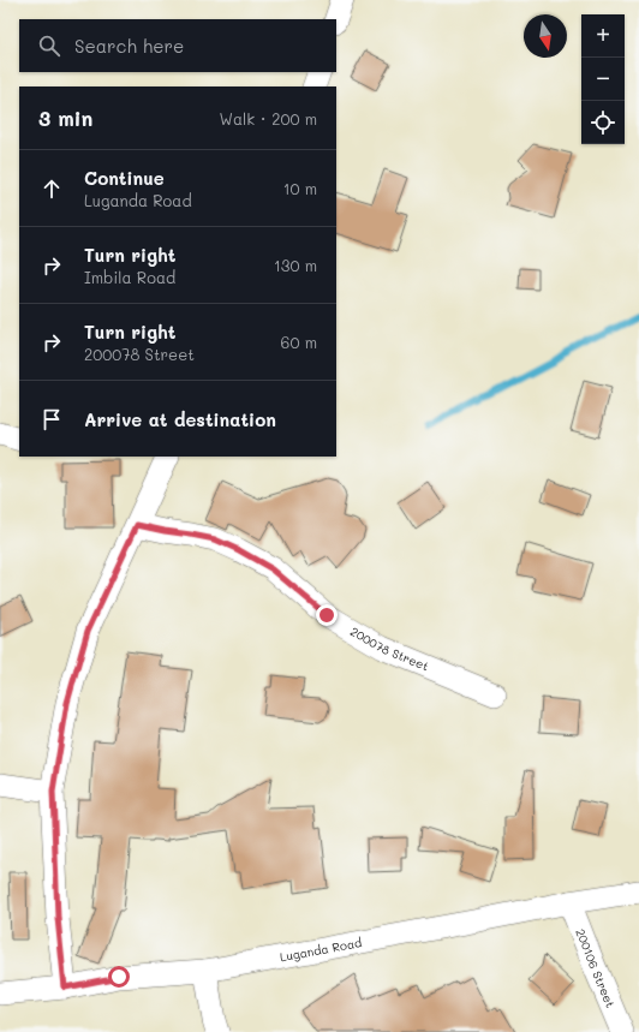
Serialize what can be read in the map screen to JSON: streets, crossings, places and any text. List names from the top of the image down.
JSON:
{
  "streets": {
    "street": ["200078 Street", "Luganda Road", "200106 Street"]
  },
  "crossings": [
    ["Luganda Road", "200106 Street"]
  ],
  "north": "bottom",
  "page": {
    "map_buttons": ["+", "−"],
    "search": "Search here",
    "heading": ["3 min", "Walk · 200 m"],
    "list": [
      ["Continue", "Luganda Road", "10 m"],
      ["Turn right", "Imbila Road", "130 m"],
      ["Turn right", "200078 Street", "60 m"],
      "Arrive at destination"
    ]
  }
}
